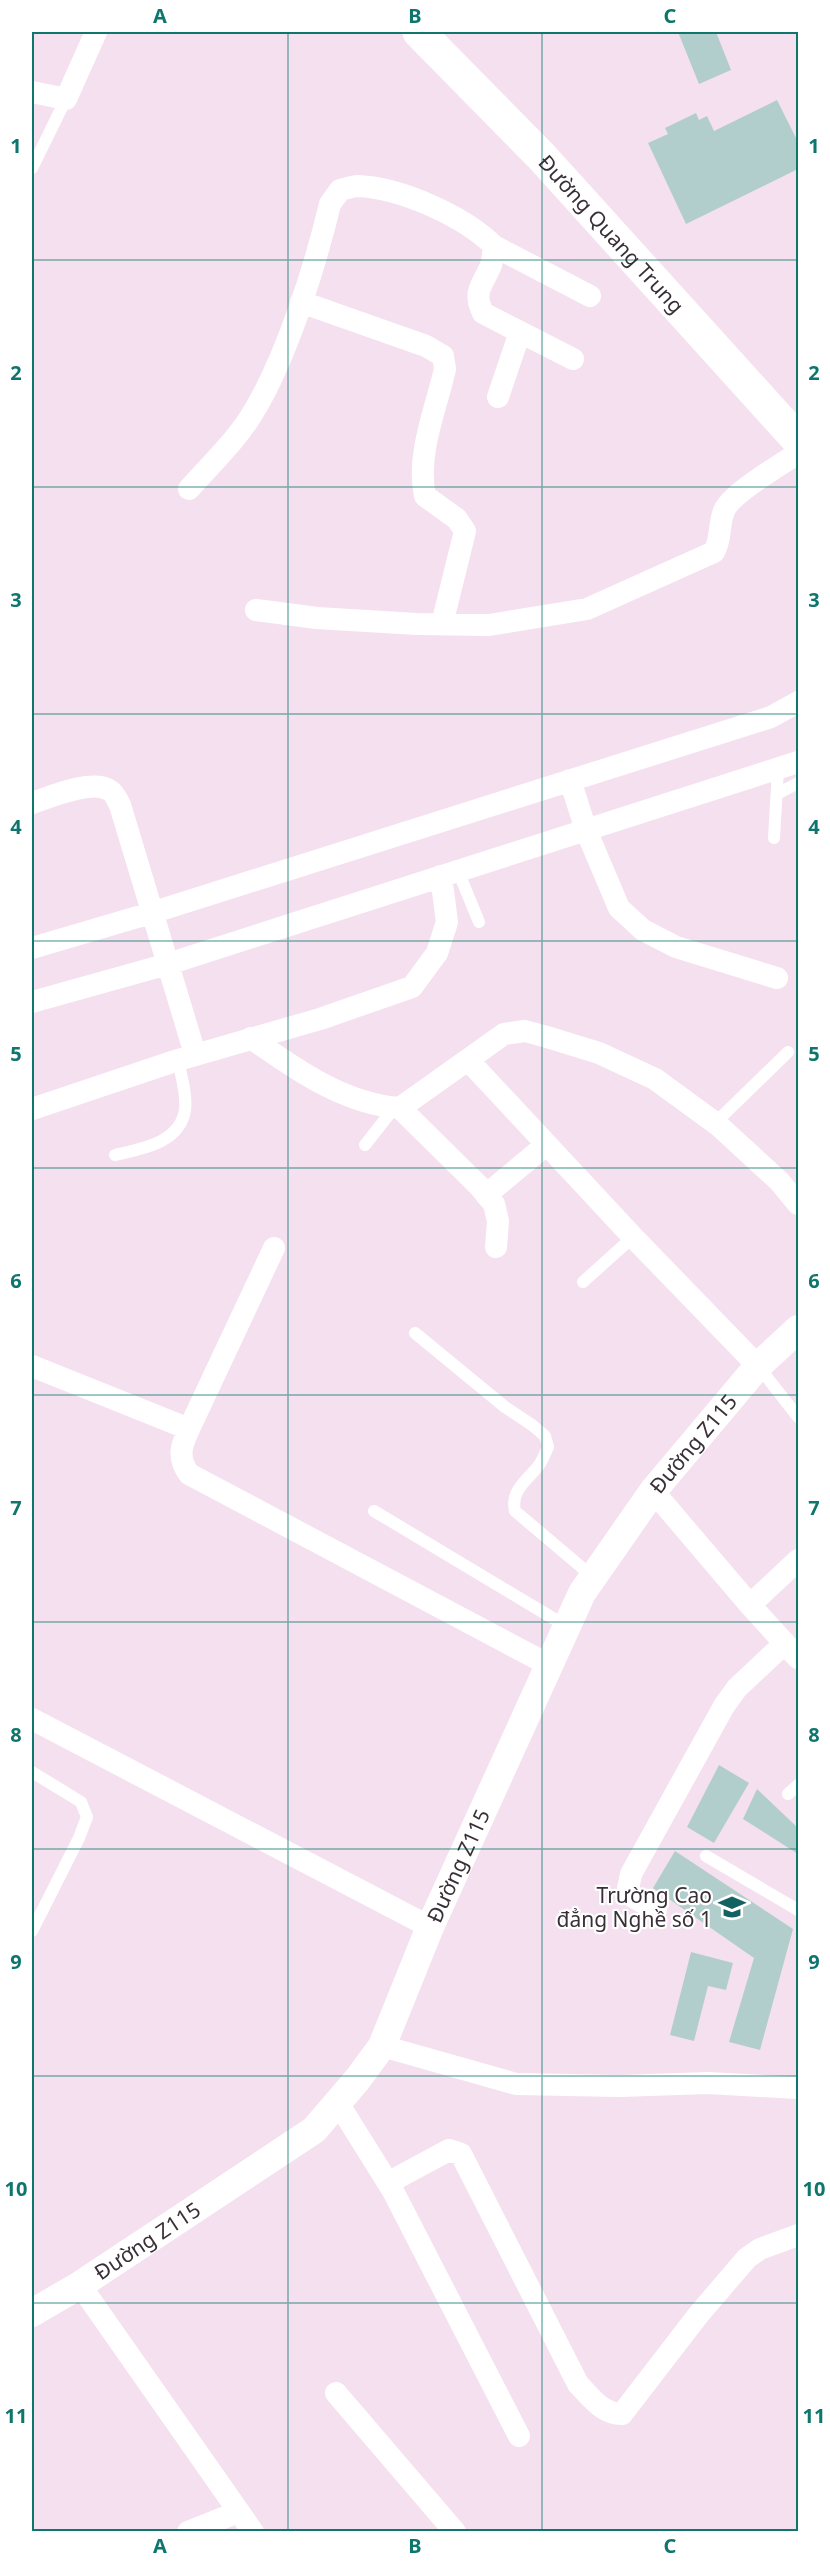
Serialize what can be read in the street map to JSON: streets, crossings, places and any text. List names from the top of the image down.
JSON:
{
  "streets": {
    "main road": ["Đường Quang Trung"],
    "street": ["Đường Z115"]
  },
  "places": {
    "school or university": ["Trường Cao đẳng Nghề số 1"]
  },
  "grid": {
    "columns": ["A", "B", "C"],
    "rows": [
      "1",
      "2",
      "3",
      "4",
      "5",
      "6",
      "7",
      "8",
      "9",
      "10",
      "11"
    ]
  }
}
